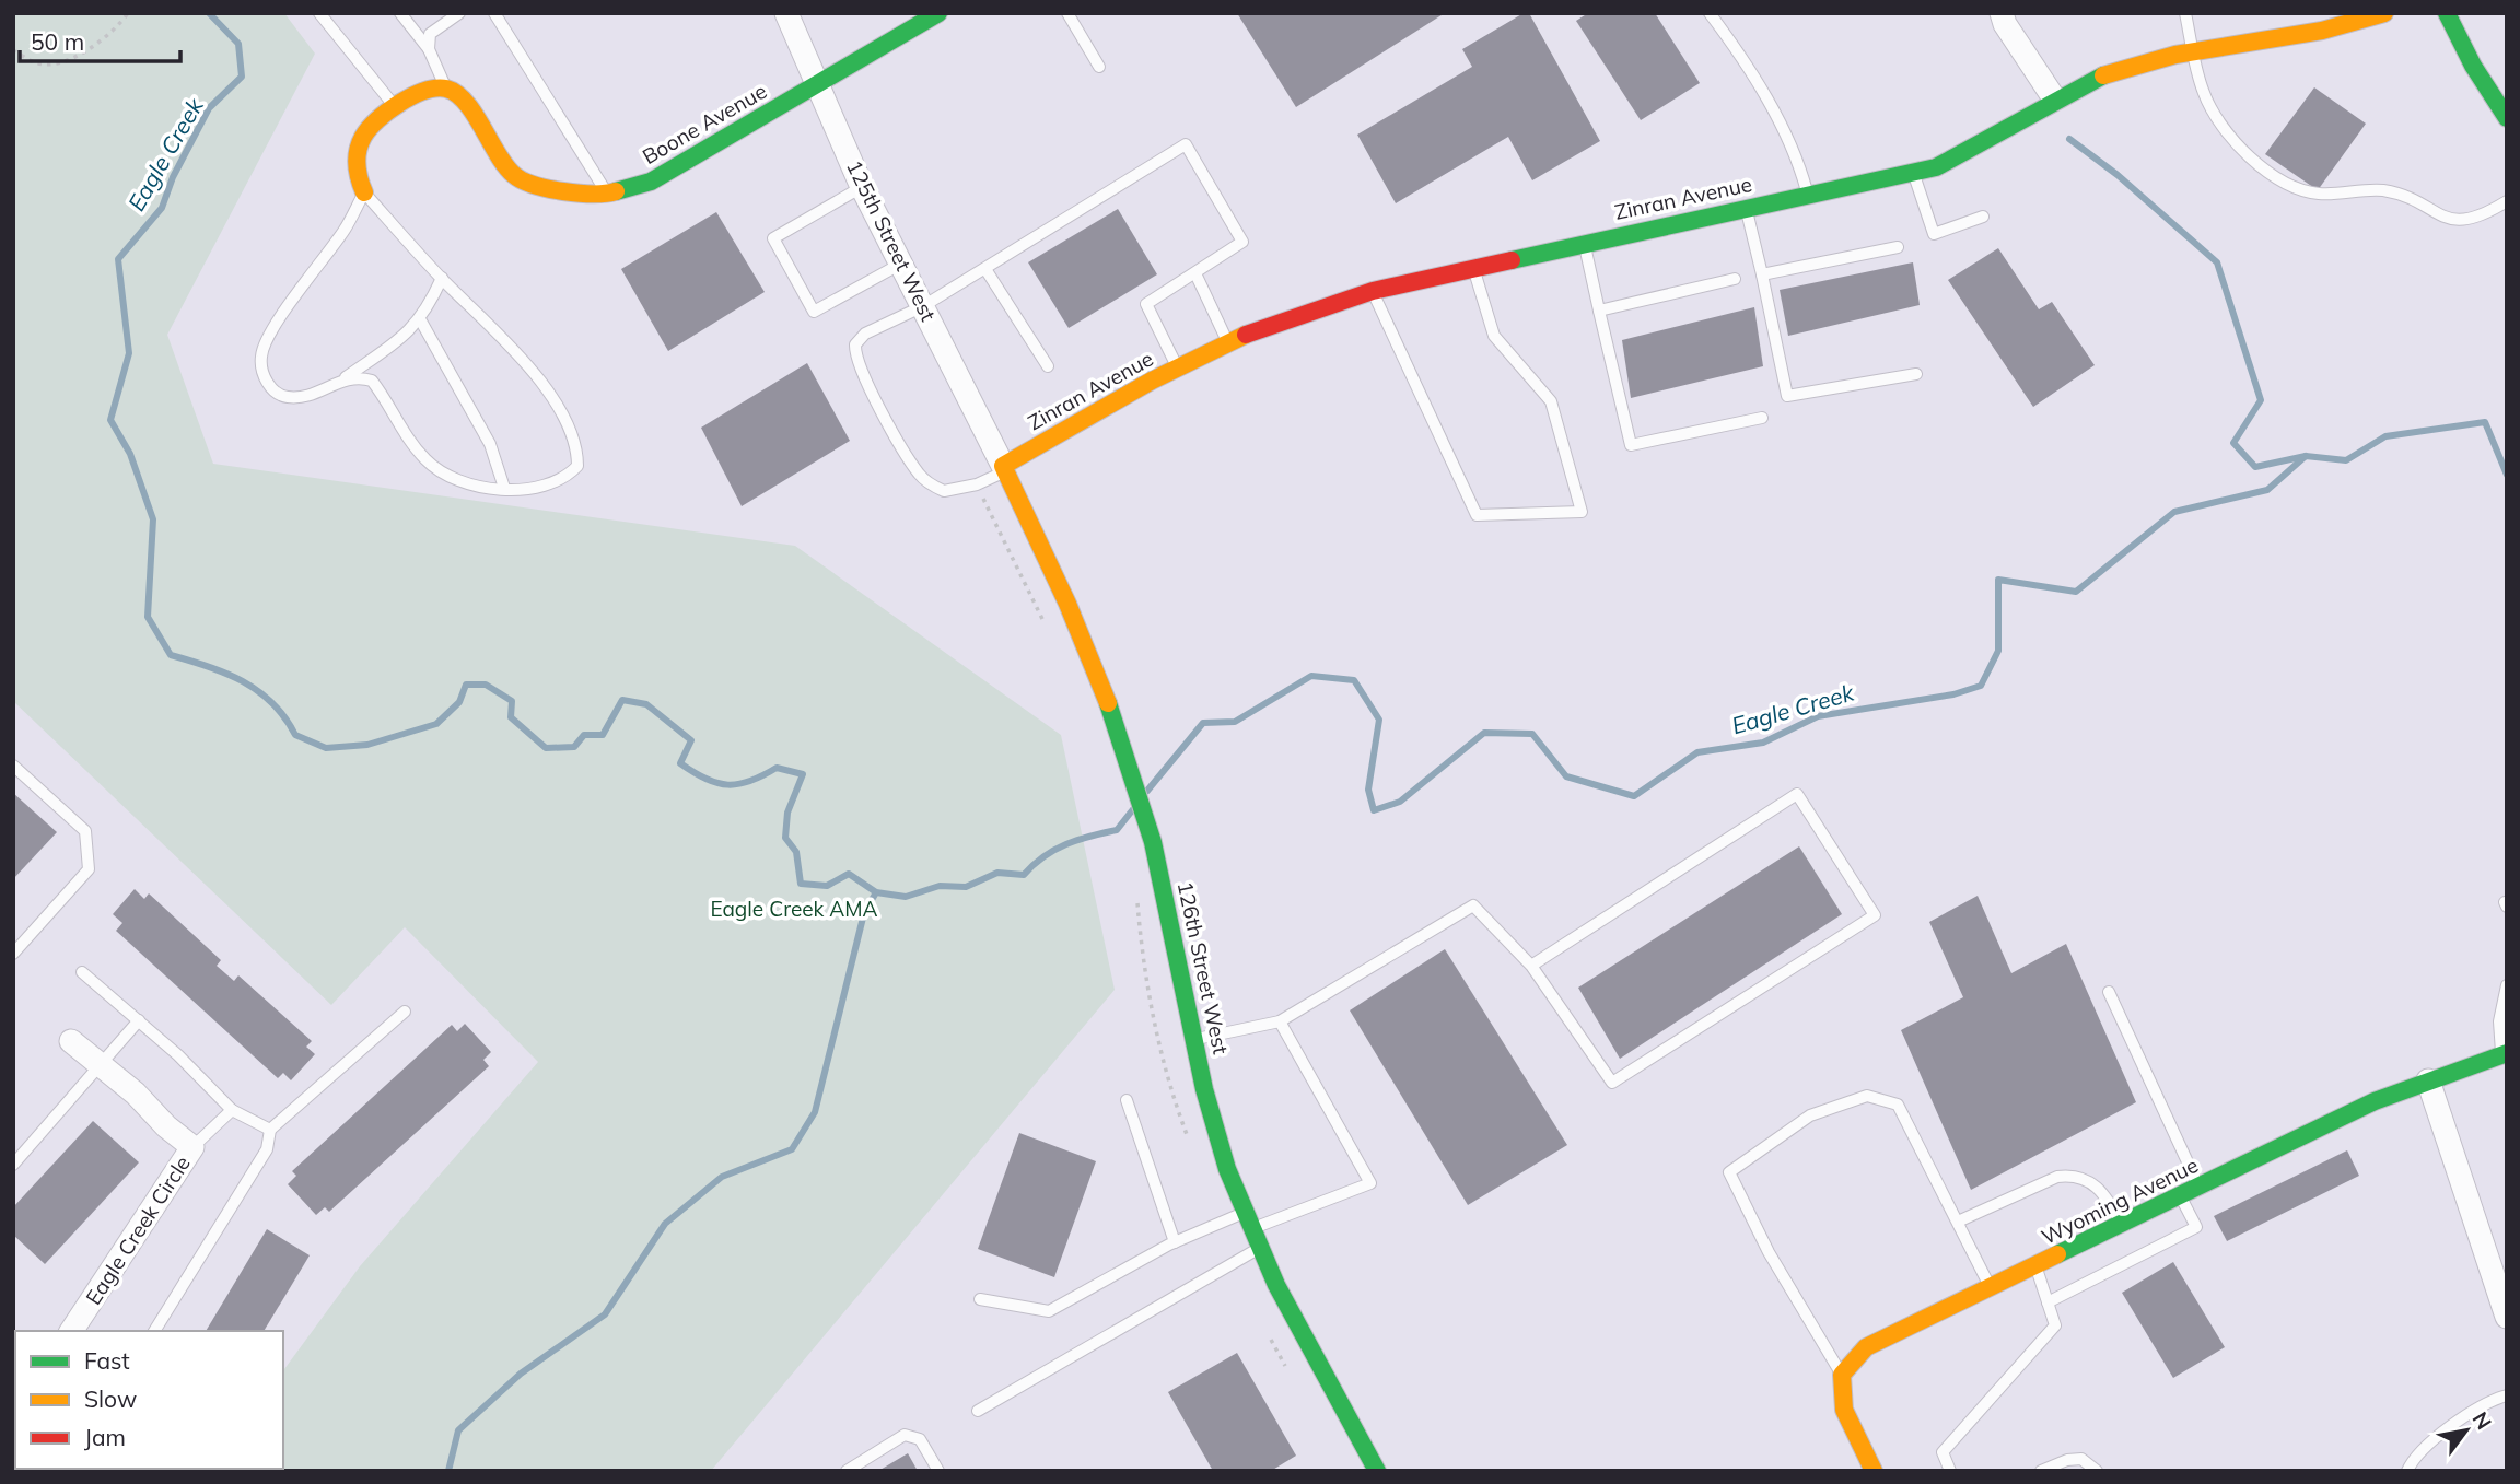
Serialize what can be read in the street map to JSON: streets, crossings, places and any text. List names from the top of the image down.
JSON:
{
  "streets": {
    "street": [
      "Boone Avenue",
      "Zinran Avenue",
      "125th Street West",
      "126th Street West",
      "Wyoming Avenue",
      "Eagle Creek Circle"
    ]
  },
  "crossings": [
    ["Boone Avenue", "125th Street West"],
    ["Zinran Avenue", "125th Street West"],
    ["Zinran Avenue", "126th Street West"],
    ["125th Street West", "126th Street West"]
  ],
  "water": ["Eagle Creek"],
  "parks": ["Eagle Creek AMA"],
  "legend": ["Fast", "Slow", "Jam"],
  "scale_bar": "50 m",
  "north": "top right"
}
